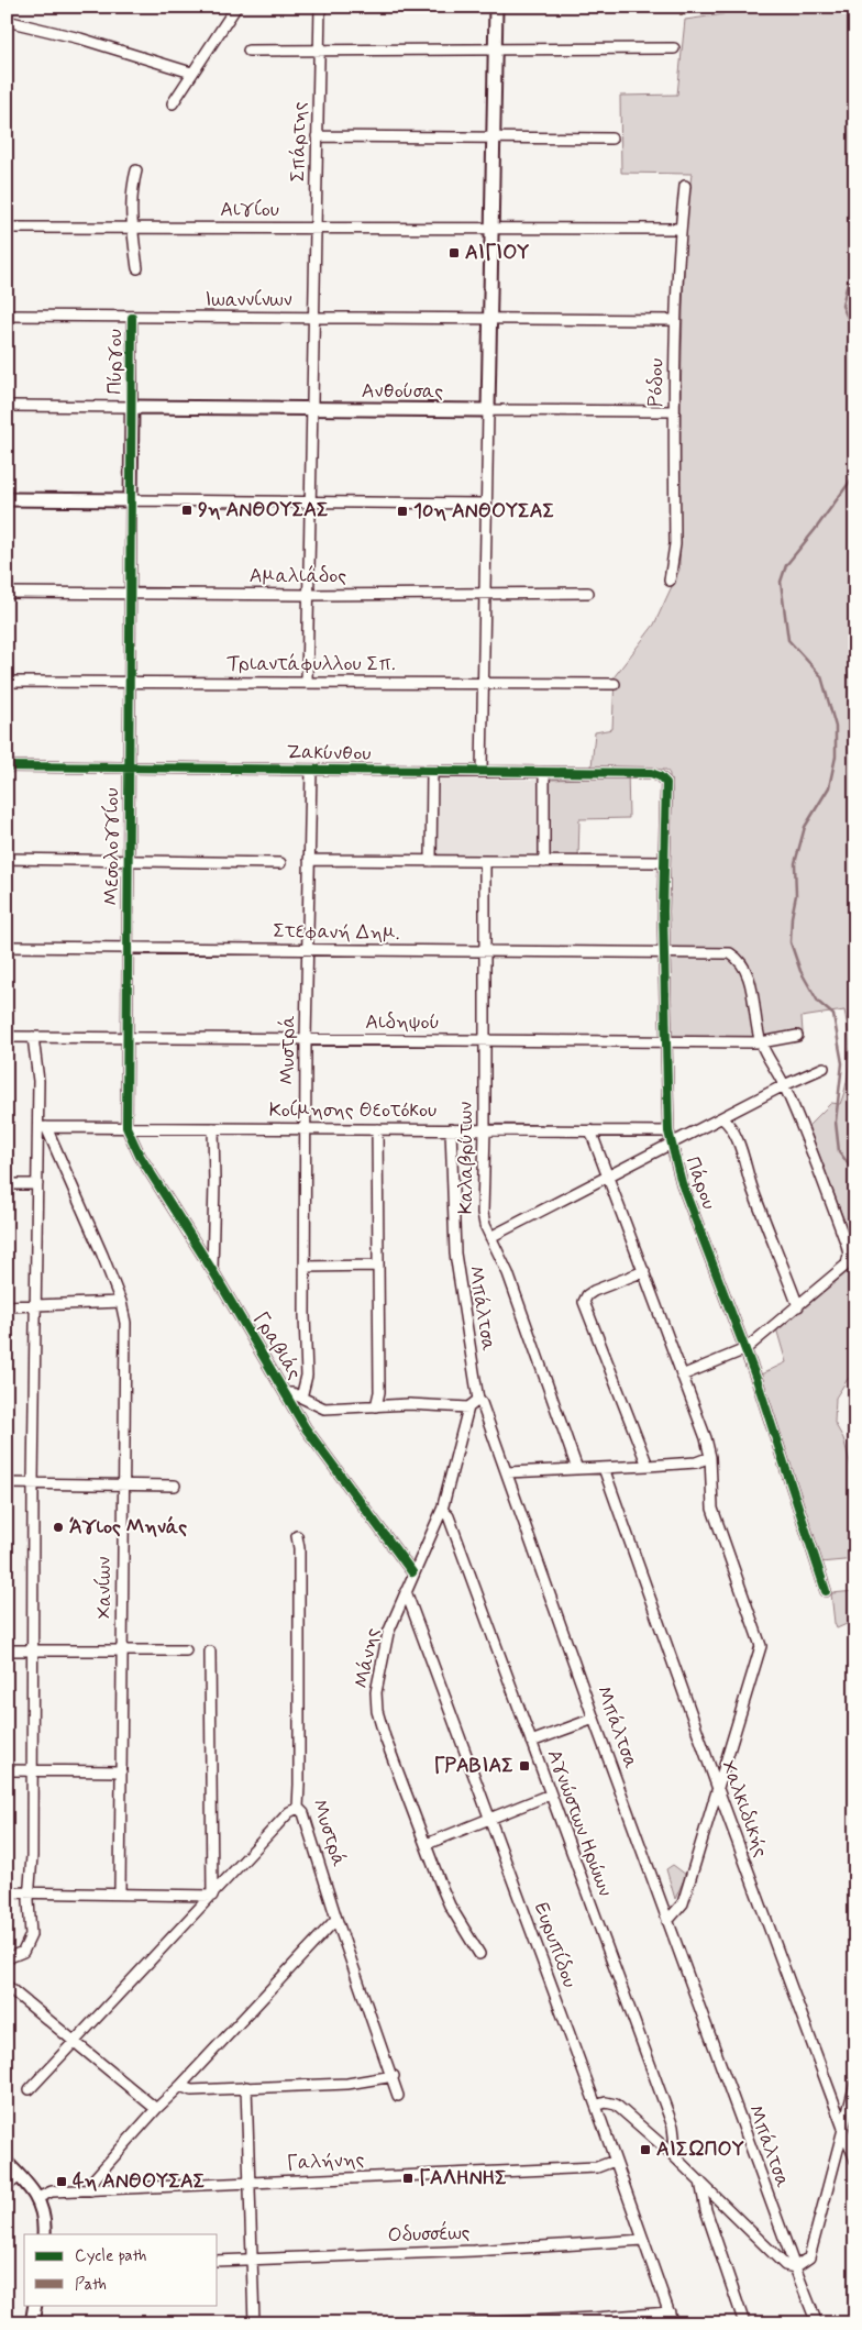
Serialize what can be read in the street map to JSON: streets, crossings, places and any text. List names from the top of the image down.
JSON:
{
  "streets": {
    "street": [
      "Σπάρτης",
      "Αιγίου",
      "Ιωαννίνων",
      "Πύργου",
      "Ρόδου",
      "Ανθούσας",
      "Αμαλιάδος",
      "Τριαντάφυλλου Σπ.",
      "Ζακύνθου",
      "Μεσολογγίου",
      "Στεφανή Δημ.",
      "Αιδηψού",
      "Μυστρά",
      "Κοίμησης Θεοτόκου",
      "Καλαβρύτων",
      "Πάρου",
      "Μπάλτσα",
      "Γραβιάς",
      "Χανίων",
      "Μάνης",
      "Χαλκιδικής",
      "Αγνώστων Ηρώων",
      "Ευρυπίδου",
      "Γαλήνης",
      "Οδυσσέως"
    ]
  },
  "crossings": [
    ["Σπάρτης", "Αιγίου"],
    ["Σπάρτης", "Ιωαννίνων"],
    ["Σπάρτης", "Ανθούσας"],
    ["Αιγίου", "Ρόδου"],
    ["Ιωαννίνων", "Πύργου"],
    ["Ιωαννίνων", "Ρόδου"],
    ["Πύργου", "Ανθούσας"],
    ["Αμαλιάδος", "Μεσολογγίου"],
    ["Τριαντάφυλλου Σπ.", "Μεσολογγίου"],
    ["Ζακύνθου", "Μεσολογγίου"],
    ["Ζακύνθου", "Μυστρά"],
    ["Ζακύνθου", "Πάρου"],
    ["Μεσολογγίου", "Στεφανή Δημ."],
    ["Μεσολογγίου", "Αιδηψού"],
    ["Μεσολογγίου", "Κοίμησης Θεοτόκου"],
    ["Μεσολογγίου", "Γραβιάς"],
    ["Στεφανή Δημ.", "Αιδηψού"],
    ["Στεφανή Δημ.", "Μυστρά"],
    ["Στεφανή Δημ.", "Καλαβρύτων"],
    ["Στεφανή Δημ.", "Πάρου"],
    ["Αιδηψού", "Μυστρά"],
    ["Αιδηψού", "Καλαβρύτων"],
    ["Αιδηψού", "Πάρου"],
    ["Μυστρά", "Κοίμησης Θεοτόκου"],
    ["Κοίμησης Θεοτόκου", "Καλαβρύτων"],
    ["Κοίμησης Θεοτόκου", "Πάρου"],
    ["Κοίμησης Θεοτόκου", "Μπάλτσα"],
    ["Κοίμησης Θεοτόκου", "Γραβιάς"],
    ["Κοίμησης Θεοτόκου", "Χανίων"],
    ["Γραβιάς", "Μάνης"],
    ["Μάνης", "Αγνώστων Ηρώων"],
    ["Μάνης", "Ευρυπίδου"],
    ["Ευρυπίδου", "Γαλήνης"],
    ["Ευρυπίδου", "Οδυσσέως"]
  ],
  "places": {
    "transit": [
      "ΑΙΓΙΟΥ",
      "9η ΑΝΘΟΥΣΑΣ",
      "10η ΑΝΘΟΥΣΑΣ",
      "ΓΡΑΒΙΑΣ",
      "ΑΙΣΩΠΟΥ",
      "ΓΑΛΗΝΗΣ",
      "4η ΑΝΘΟΥΣΑΣ"
    ],
    "other": ["Άγιος Μηνάς"]
  },
  "legend": ["Cycle path", "Path"]
}
